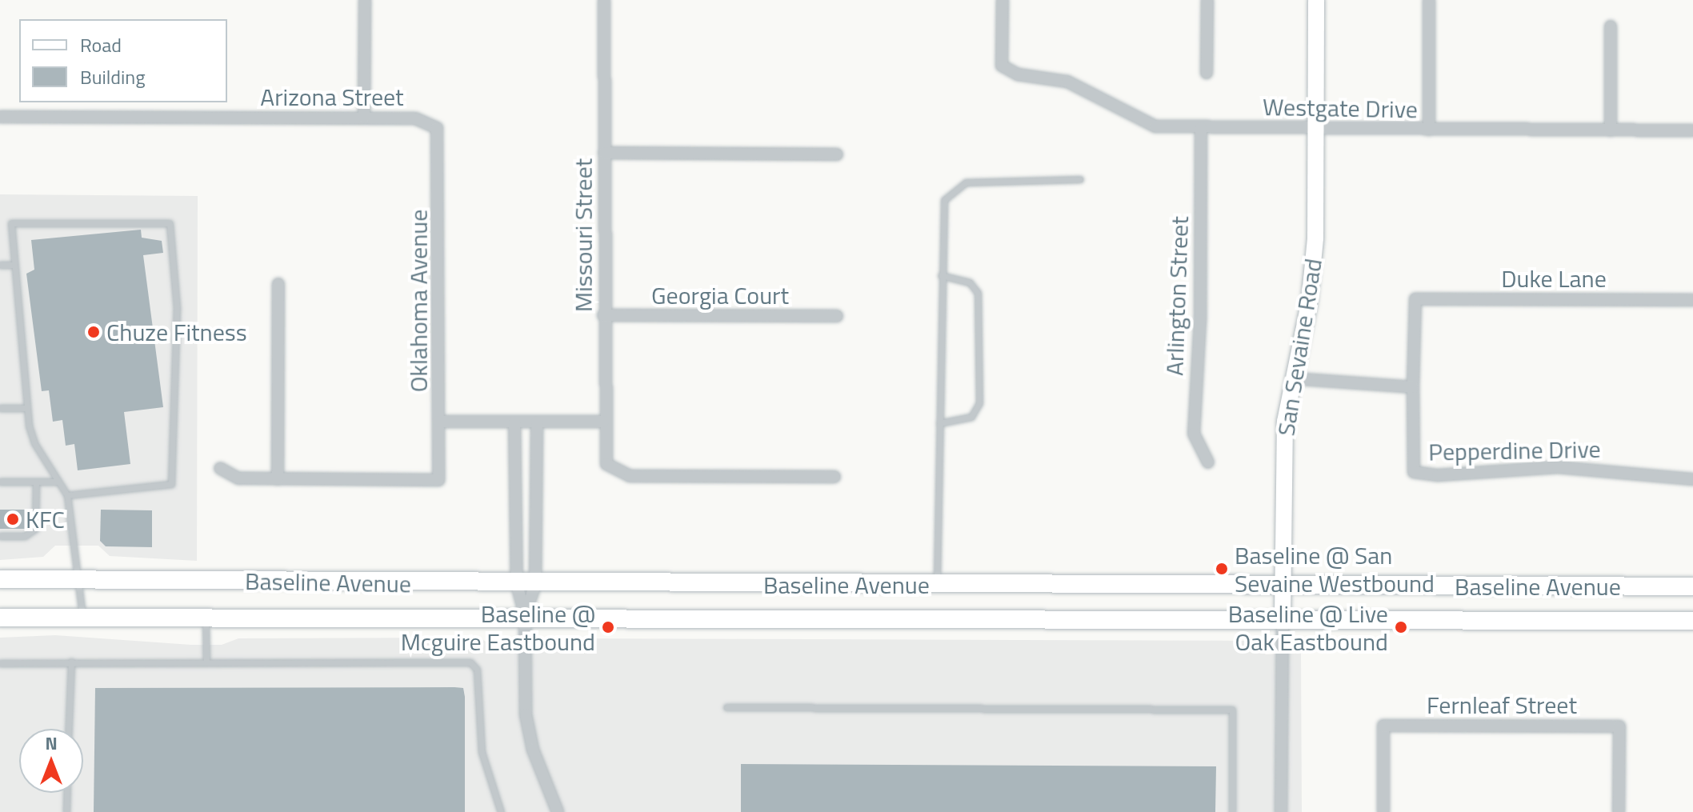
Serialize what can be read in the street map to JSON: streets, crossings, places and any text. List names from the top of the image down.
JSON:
{
  "streets": {
    "main road": ["Baseline Avenue"],
    "street": [
      "Arizona Street",
      "Westgate Drive",
      "Missouri Street",
      "Duke Lane",
      "Georgia Court",
      "Arlington Street",
      "Oklahoma Avenue",
      "San Sevaine Road",
      "Pepperdine Drive",
      "Fernleaf Street"
    ]
  },
  "crossings": [
    ["Arizona Street", "Oklahoma Avenue"],
    ["Westgate Drive", "Arlington Street"],
    ["Westgate Drive", "San Sevaine Road"],
    ["Missouri Street", "Georgia Court"],
    ["Duke Lane", "Pepperdine Drive"],
    ["San Sevaine Road", "Baseline Avenue"]
  ],
  "places": [
    "Chuze Fitness",
    "KFC",
    "Baseline @ San Sevaine Westbound",
    "Baseline @ Mcguire Eastbound",
    "Baseline @ Live Oak Eastbound"
  ],
  "legend": ["Road", "Building"],
  "north": "top"
}
